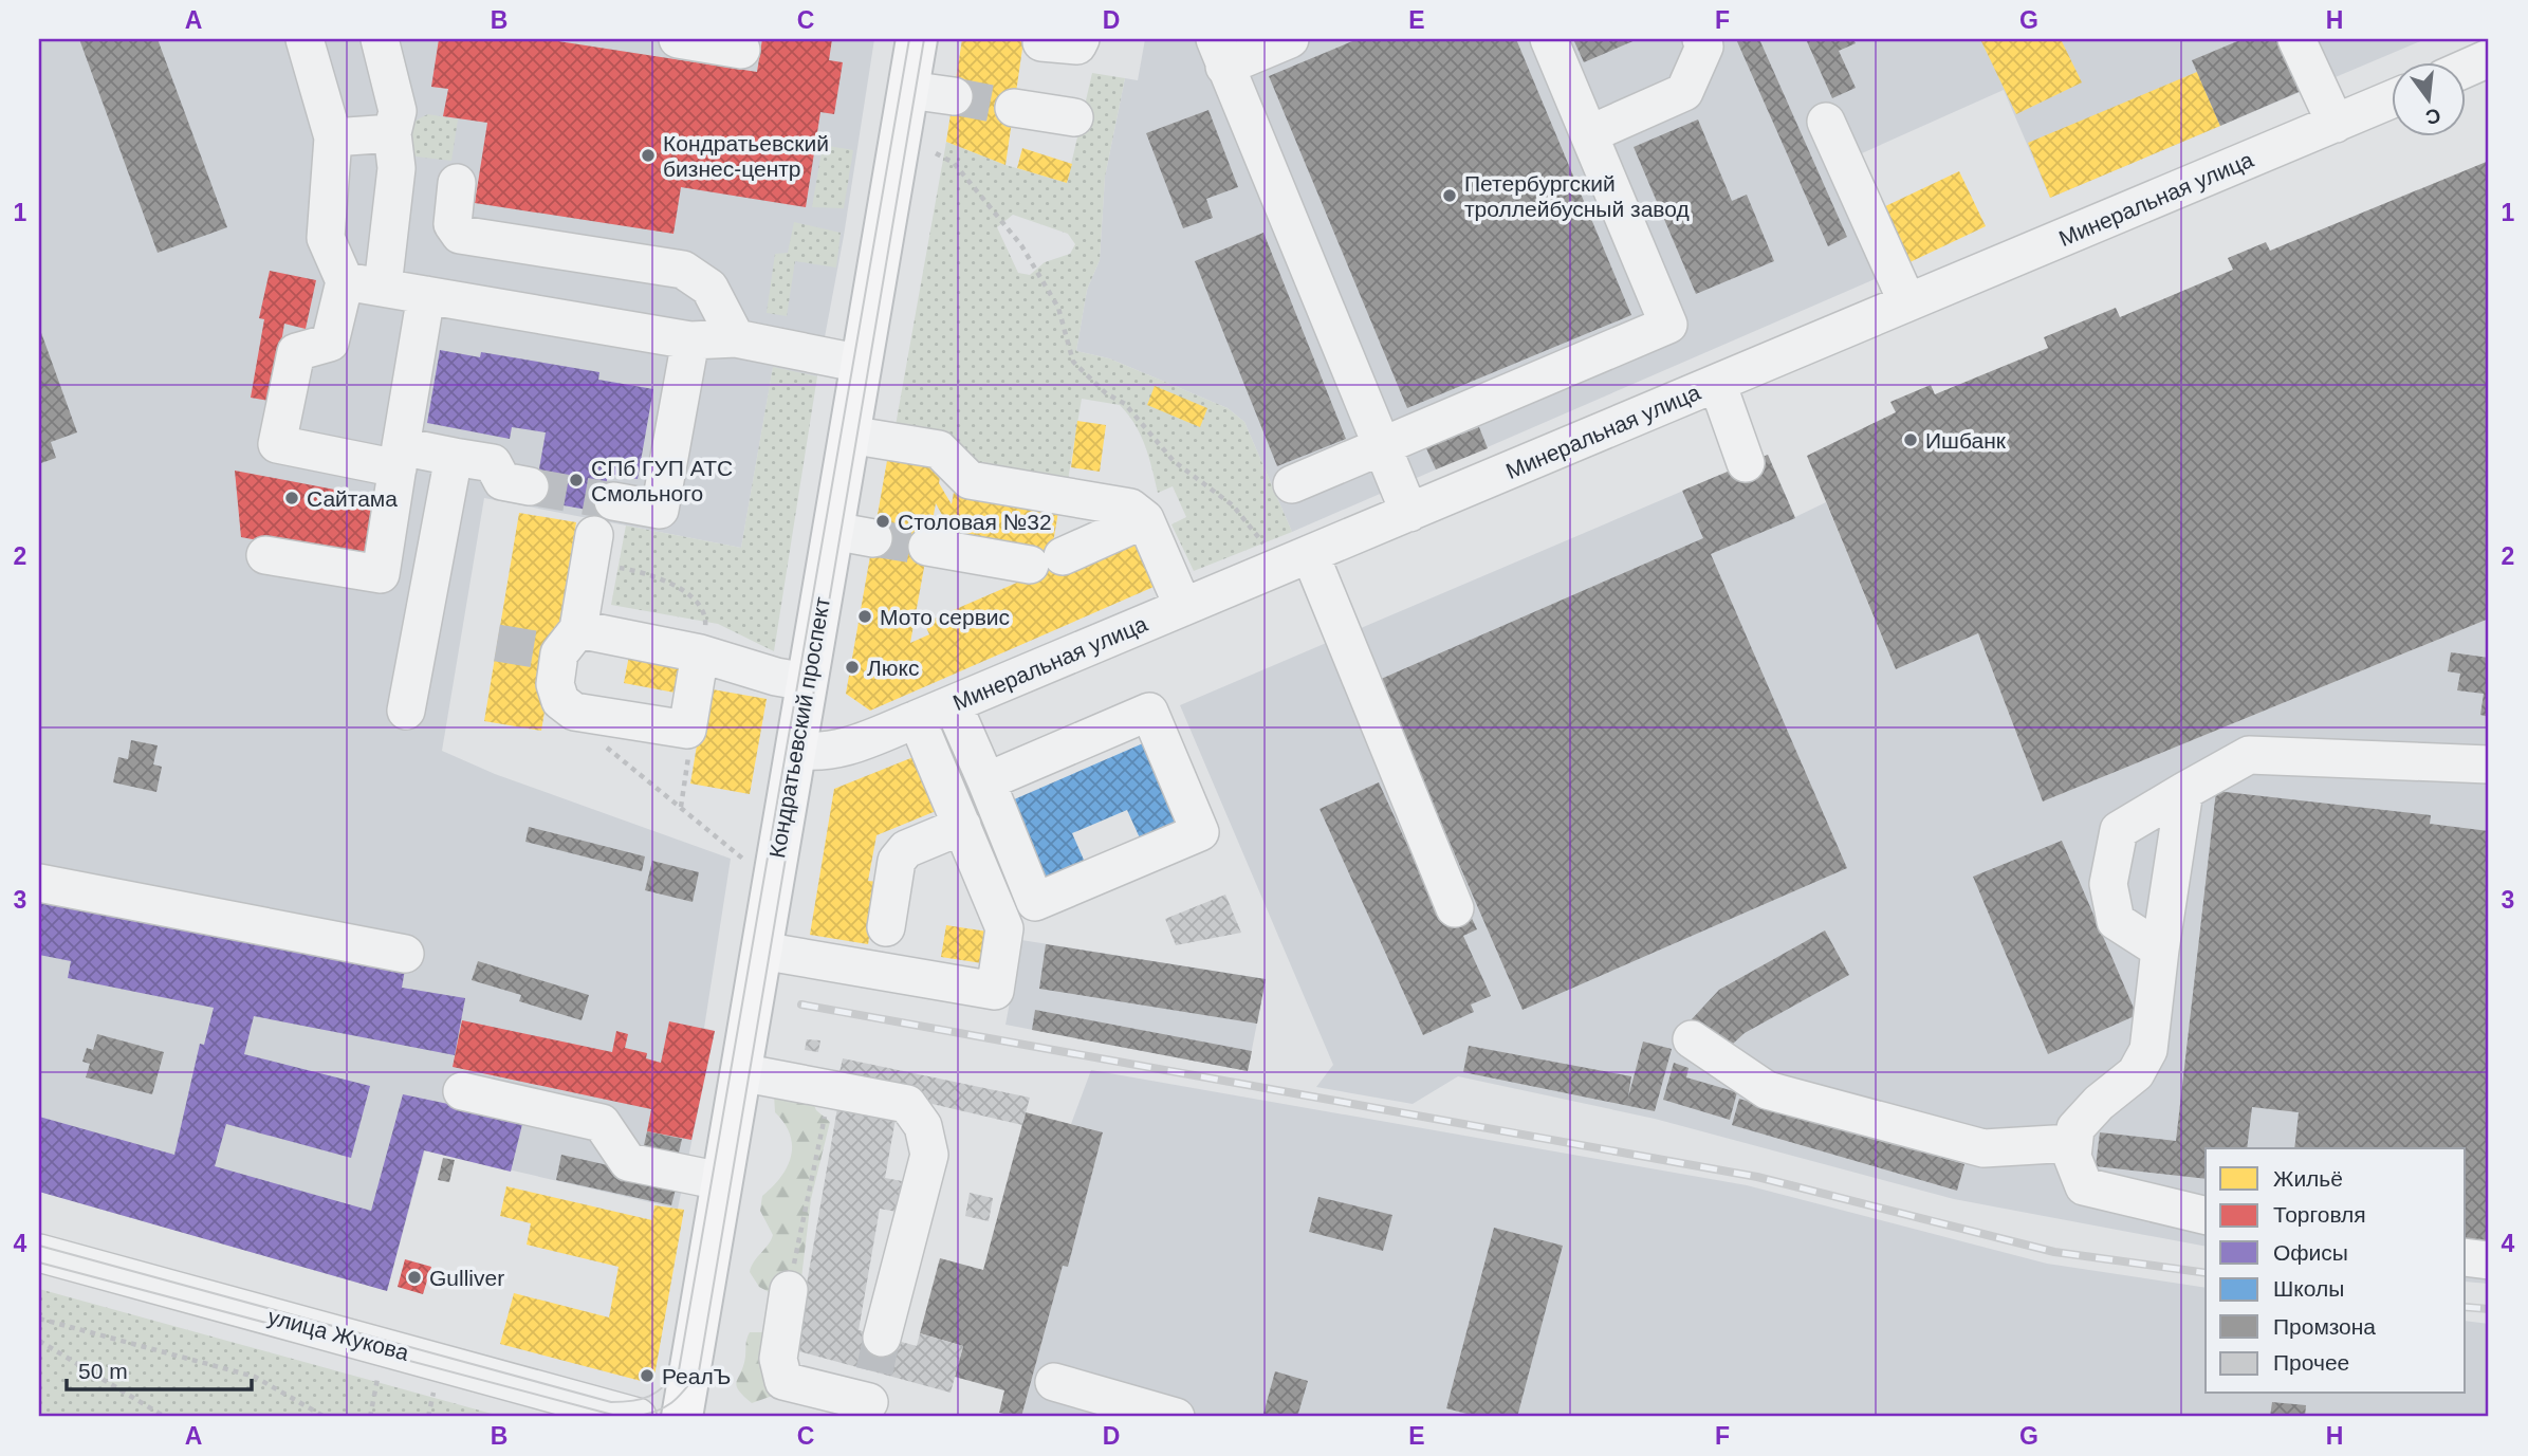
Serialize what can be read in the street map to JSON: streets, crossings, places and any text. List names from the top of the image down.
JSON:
{
  "streets": {
    "main road": ["Кондратьевский проспект"],
    "street": ["Минеральная улица", "улица Жукова"]
  },
  "crossings": [
    ["Минеральная улица", "Кондратьевский проспект"]
  ],
  "places": [
    "Кондратьевский бизнес-центр",
    "Петербургский троллейбусный завод",
    "Ишбанк",
    "СПб ГУП АТС Смольного",
    "Сайтама",
    "Столовая №32",
    "Мото сервис",
    "Люкс",
    "Gulliver",
    "РеалЪ"
  ],
  "legend": [
    "Жильё",
    "Торговля",
    "Офисы",
    "Школы",
    "Промзона",
    "Прочее"
  ],
  "scale_bar": "50 m",
  "north": "bottom",
  "grid": {
    "columns": [
      "A",
      "B",
      "C",
      "D",
      "E",
      "F",
      "G",
      "H"
    ],
    "rows": [
      "1",
      "2",
      "3",
      "4"
    ]
  }
}
